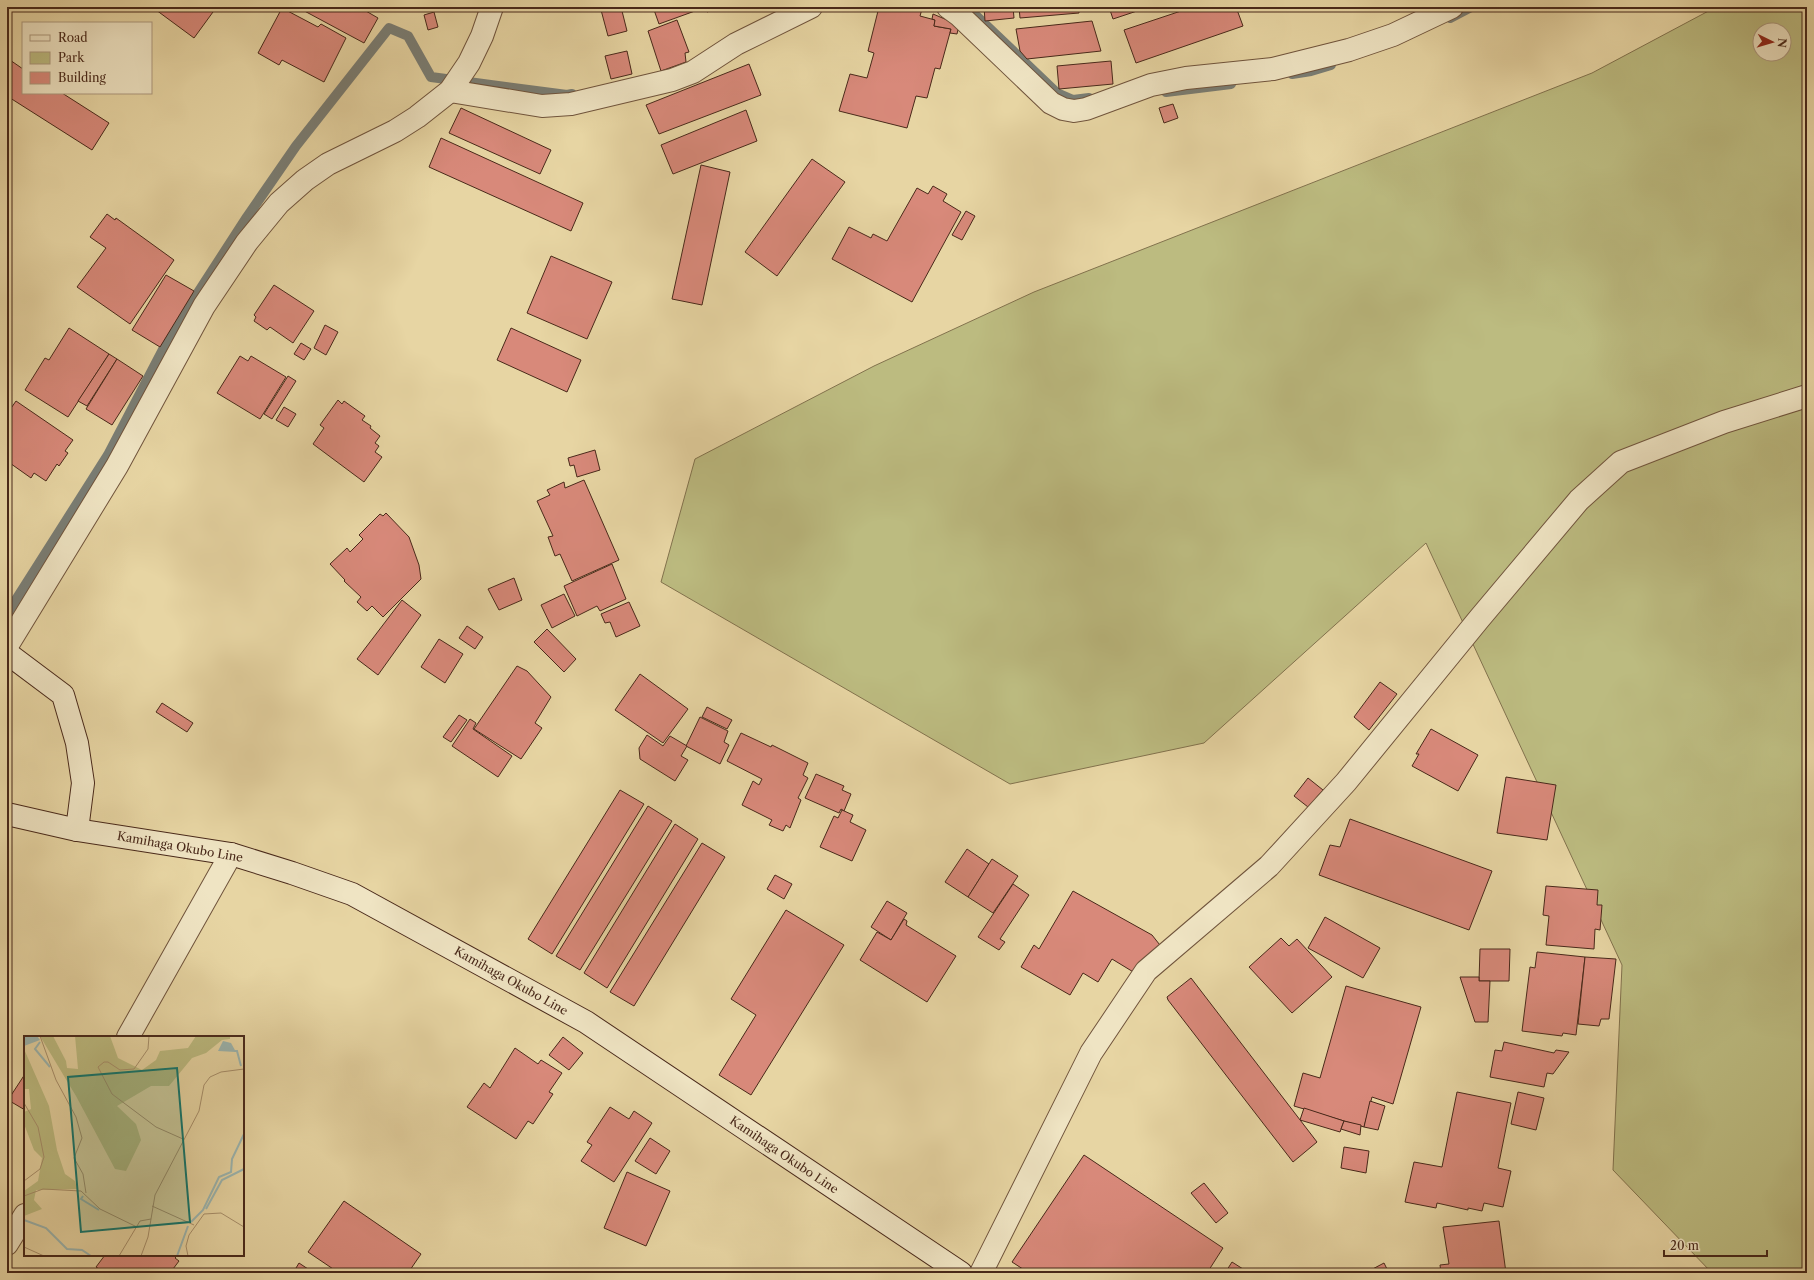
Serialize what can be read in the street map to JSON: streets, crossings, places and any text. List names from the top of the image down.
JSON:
{
  "streets": {
    "street": ["Kamihaga Okubo Line"]
  },
  "legend": ["Road", "Park", "Building"],
  "scale_bar": "20 m",
  "north": "right"
}
